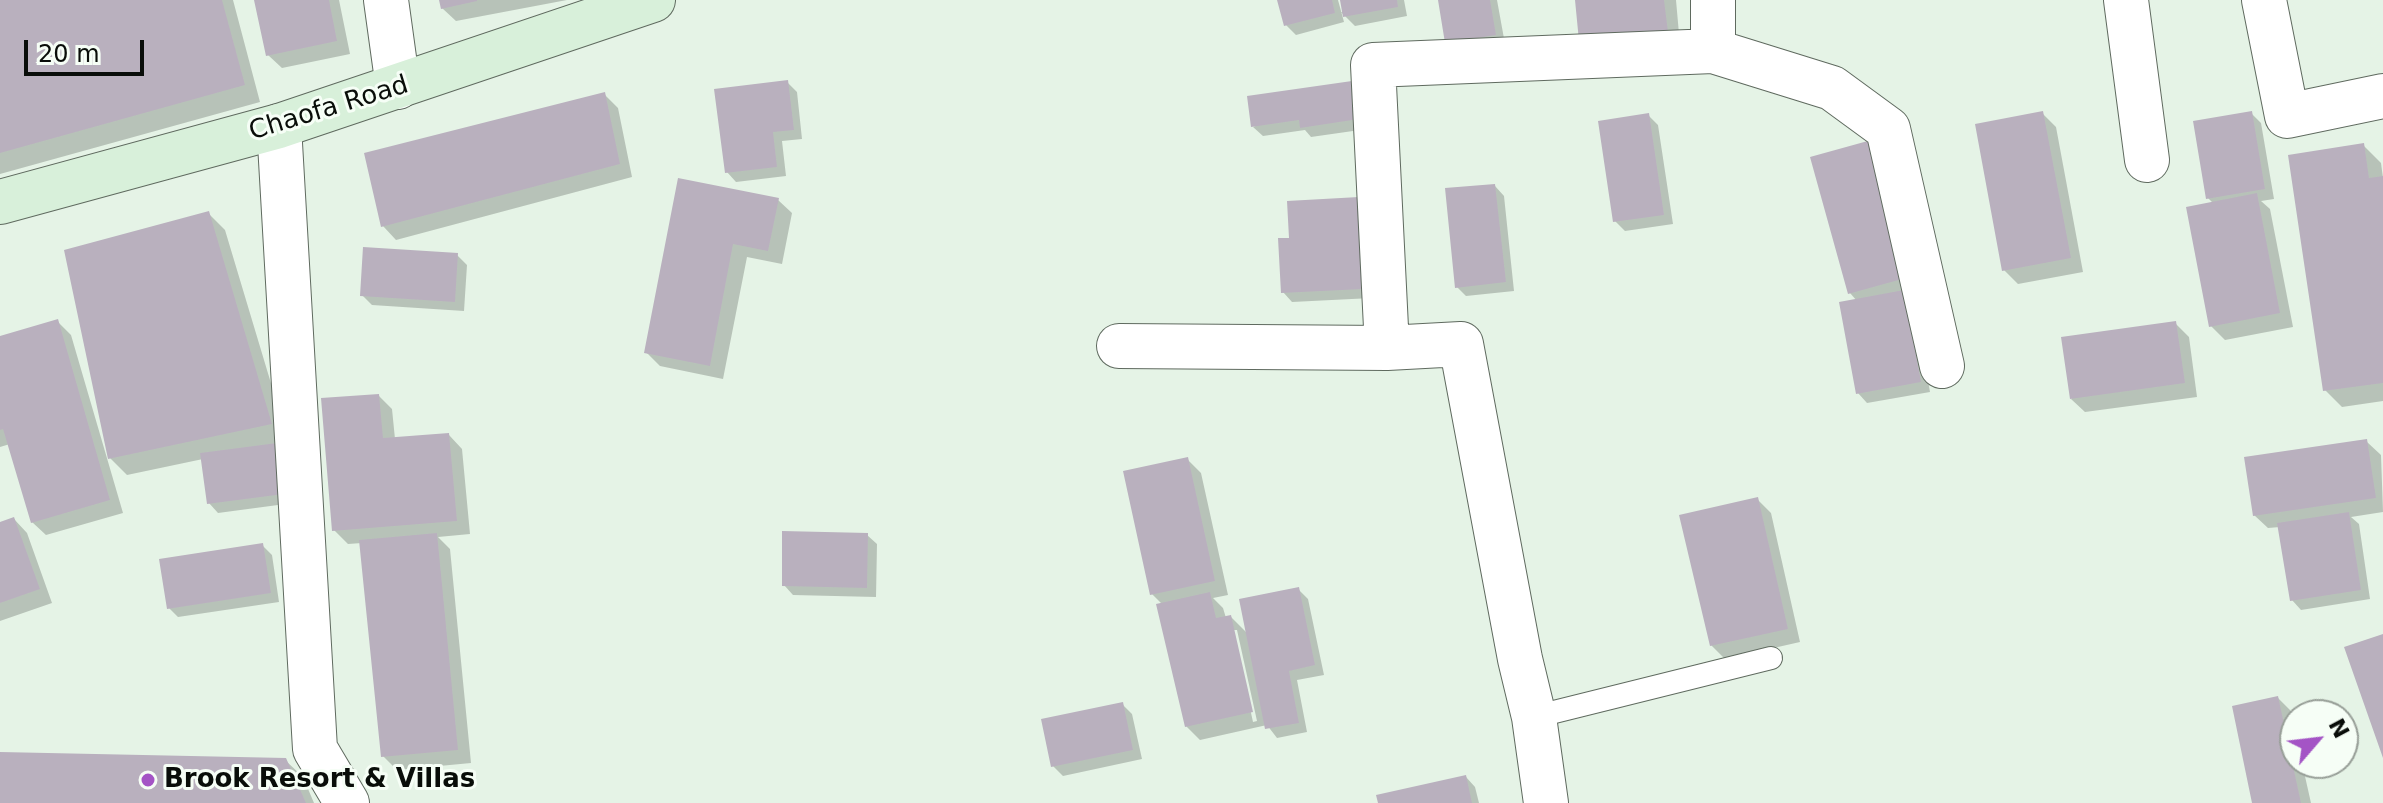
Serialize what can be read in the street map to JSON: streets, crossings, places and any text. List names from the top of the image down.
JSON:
{
  "streets": {
    "main road": ["Chaofa Road"]
  },
  "places": ["Brook Resort & Villas"],
  "scale_bar": "20 m",
  "north": "top right"
}
